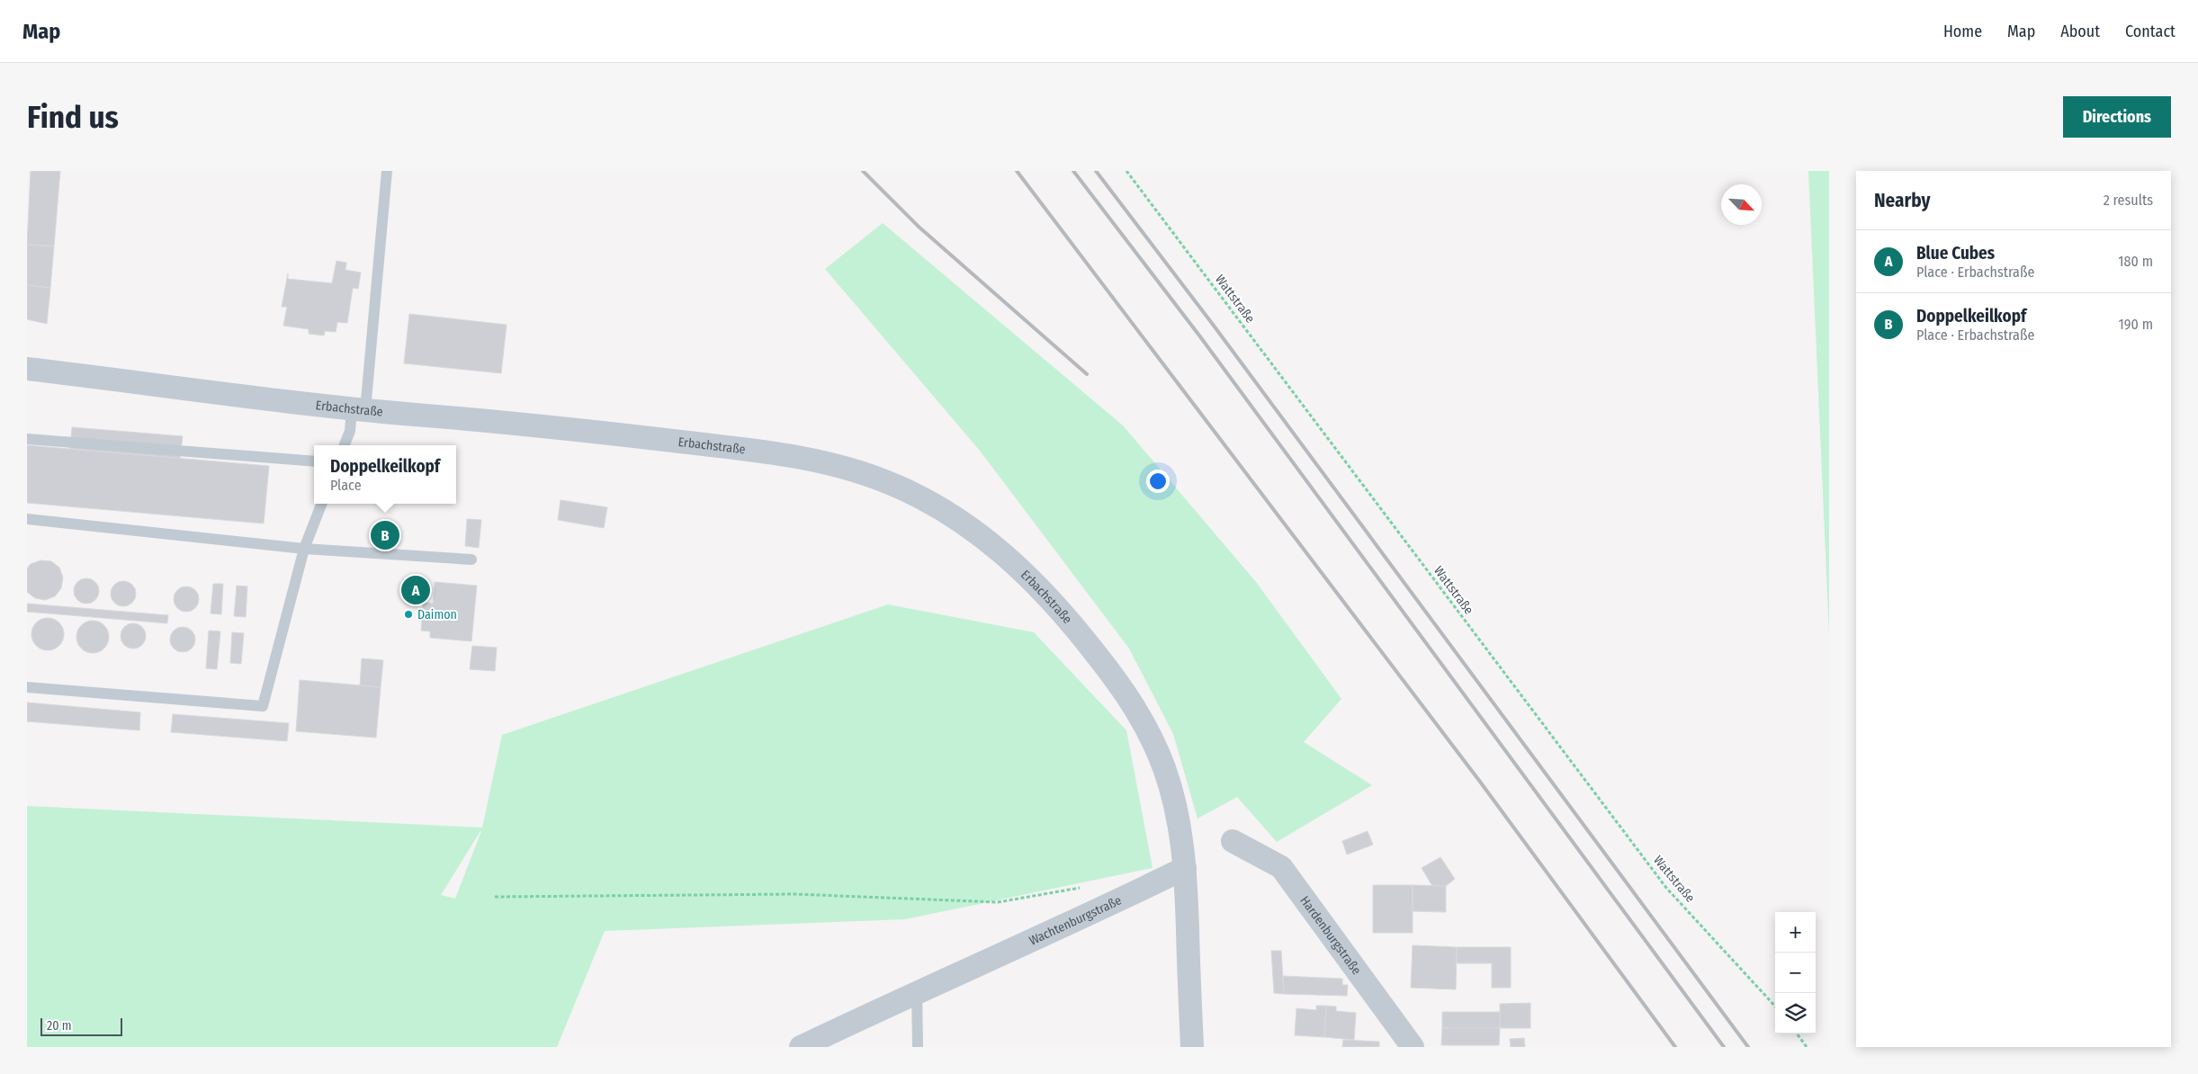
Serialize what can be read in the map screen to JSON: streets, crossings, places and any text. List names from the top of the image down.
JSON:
{
  "streets": {
    "street": ["Erbachstraße", "Wachtenburgstraße", "Hardenburgstraße"],
    "path": ["Wattstraße"]
  },
  "crossings": [
    ["Erbachstraße", "Wachtenburgstraße"]
  ],
  "places": ["Daimon"],
  "scale_bar": "20 m",
  "north": "bottom right",
  "page": {
    "header": "Map",
    "nav": [
      "Home",
      "Map",
      "About",
      "Contact"
    ],
    "buttons": "Directions",
    "title": "Find us",
    "heading": ["Nearby", "2 results"],
    "list": [
      {
        "mark": "A",
        "name": "Blue Cubes",
        "note": "Place · Erbachstraße",
        "value": "180 m"
      },
      {
        "mark": "B",
        "name": "Doppelkeilkopf",
        "note": "Place · Erbachstraße",
        "value": "190 m"
      }
    ],
    "popup": ["Doppelkeilkopf", "Place"],
    "pins": ["B", "A"],
    "map_buttons": ["+", "−"],
    "scale": "20 m"
  }
}
